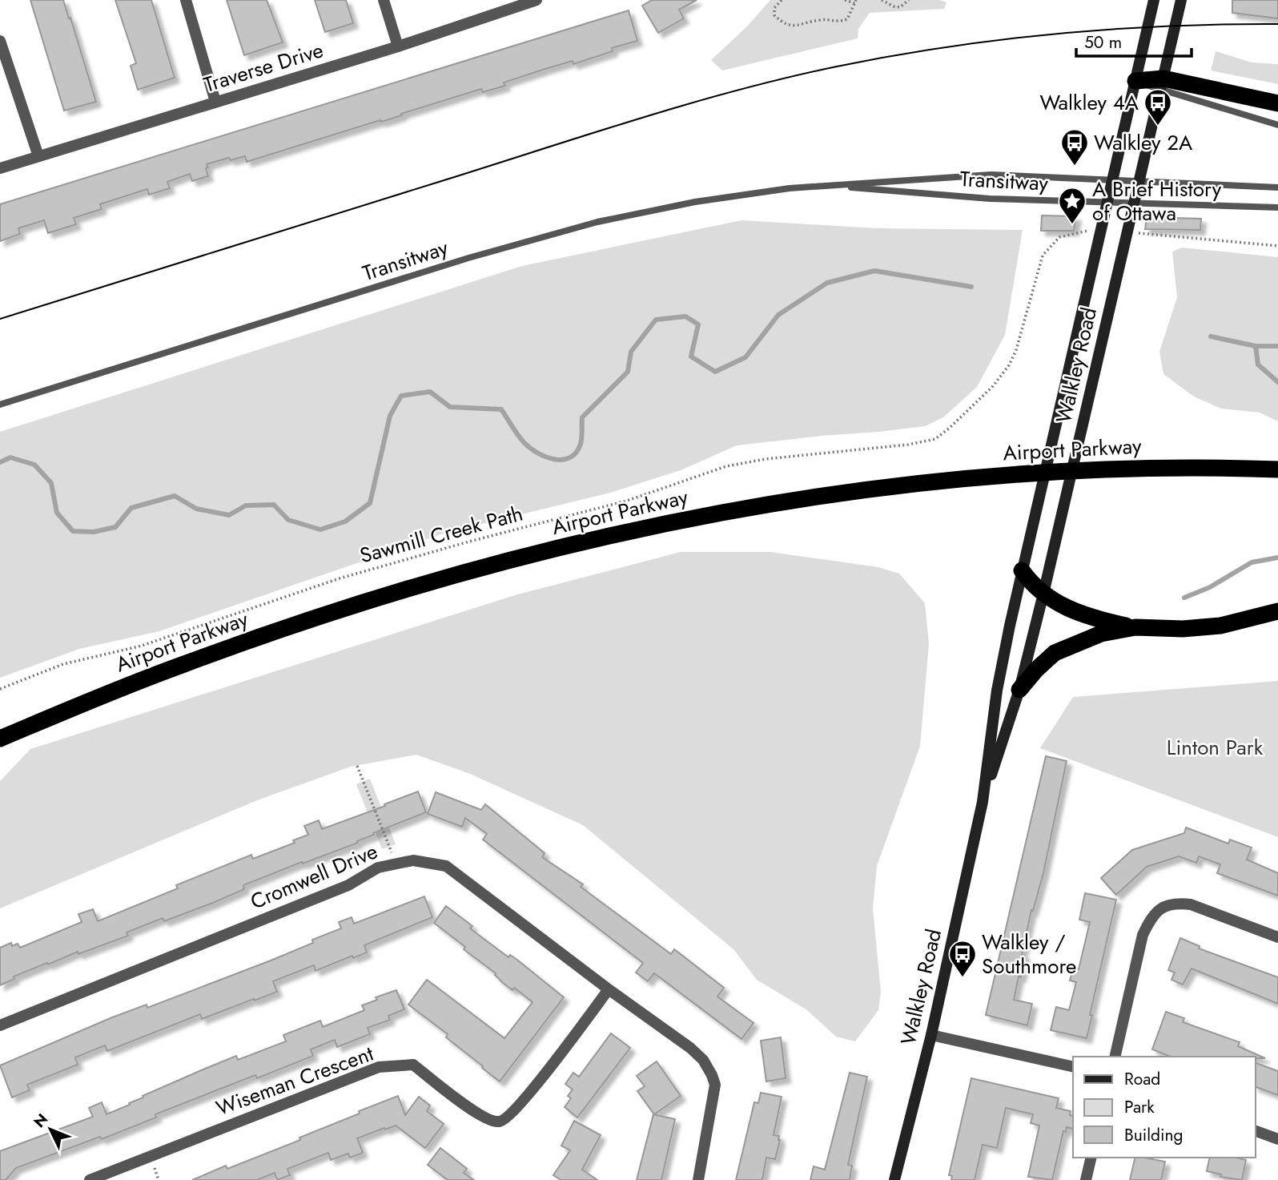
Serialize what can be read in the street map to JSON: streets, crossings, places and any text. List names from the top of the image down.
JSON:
{
  "streets": {
    "highway": ["Airport Parkway"],
    "main road": ["Walkley Road"],
    "street": ["Traverse Drive", "Cromwell Drive", "Wiseman Crescent"],
    "lane": ["Transitway"],
    "path": ["Sawmill Creek Path"]
  },
  "crossings": [
    ["Cromwell Drive", "Wiseman Crescent"]
  ],
  "parks": ["Linton Park"],
  "places": {
    "bus stop": ["Walkley 4A", "Walkley 2A", "Walkley / Southmore"],
    "place": ["A Brief History of Ottawa"]
  },
  "legend": ["Road", "Park", "Building"],
  "scale_bar": "50 m",
  "north": "top left"
}
